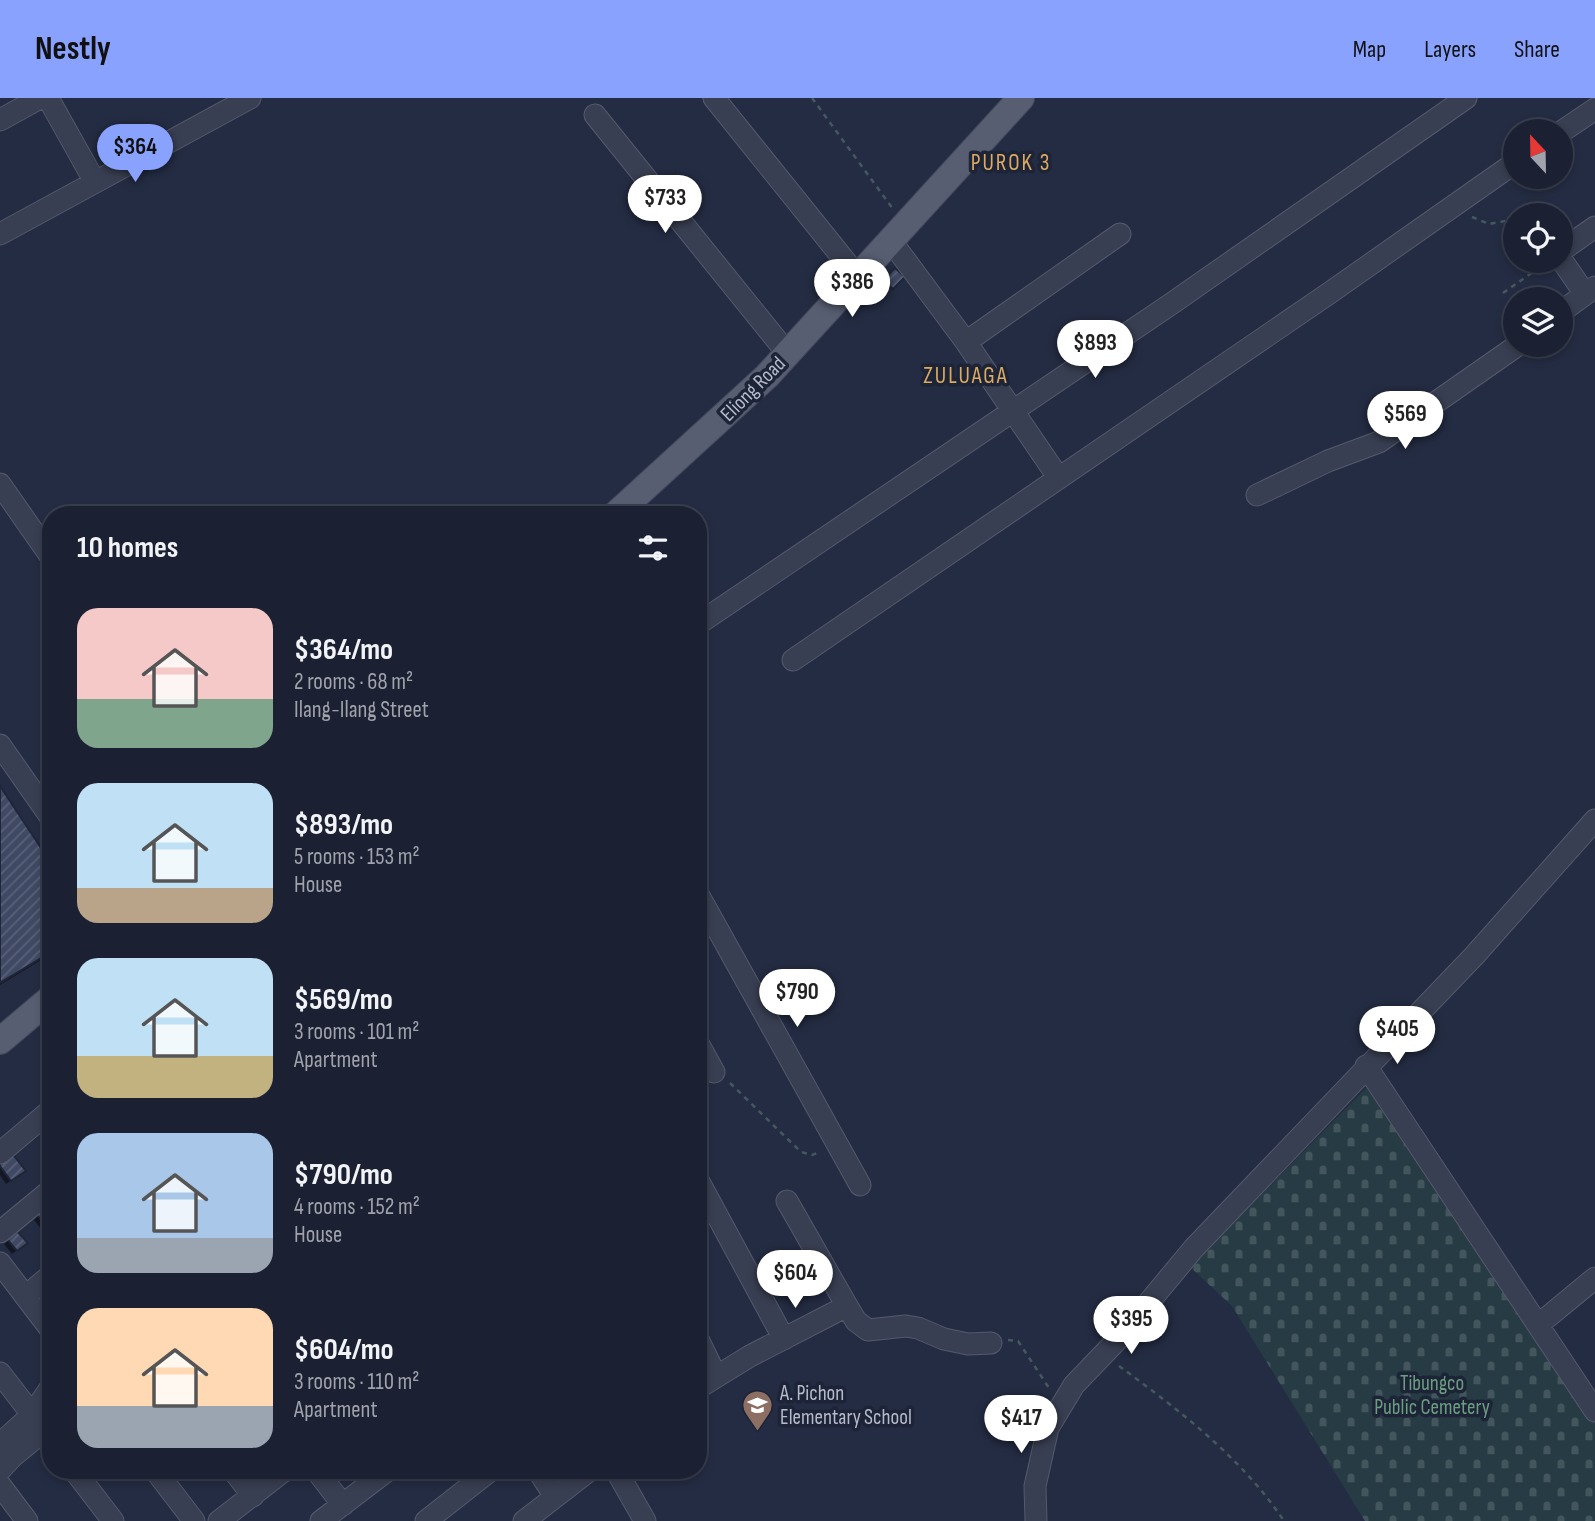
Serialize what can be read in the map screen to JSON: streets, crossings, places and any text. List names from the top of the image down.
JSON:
{
  "streets": {
    "main road": ["Eliong Road"]
  },
  "districts": ["PUROK 3", "ZULUAGA"],
  "parks": ["Tibungco Public Cemetery"],
  "places": {
    "school or university": ["A. Pichon Elementary School"]
  },
  "north": "top",
  "page": {
    "header": "Nestly",
    "nav": ["Map", "Layers", "Share"],
    "price": [
      "$364",
      "$733",
      "$386",
      "$893",
      "$569",
      "$790",
      "$405",
      "$604",
      "$395",
      "$417"
    ],
    "heading": "10 homes",
    "list": [
      {
        "name": "$364/mo",
        "note": "2 rooms · 68 m² · Ilang-Ilang Street"
      },
      {
        "name": "$893/mo",
        "note": "5 rooms · 153 m² · House"
      },
      {
        "name": "$569/mo",
        "note": "3 rooms · 101 m² · Apartment"
      },
      {
        "name": "$790/mo",
        "note": "4 rooms · 152 m² · House"
      },
      {
        "name": "$604/mo",
        "note": "3 rooms · 110 m² · Apartment"
      }
    ]
  }
}
